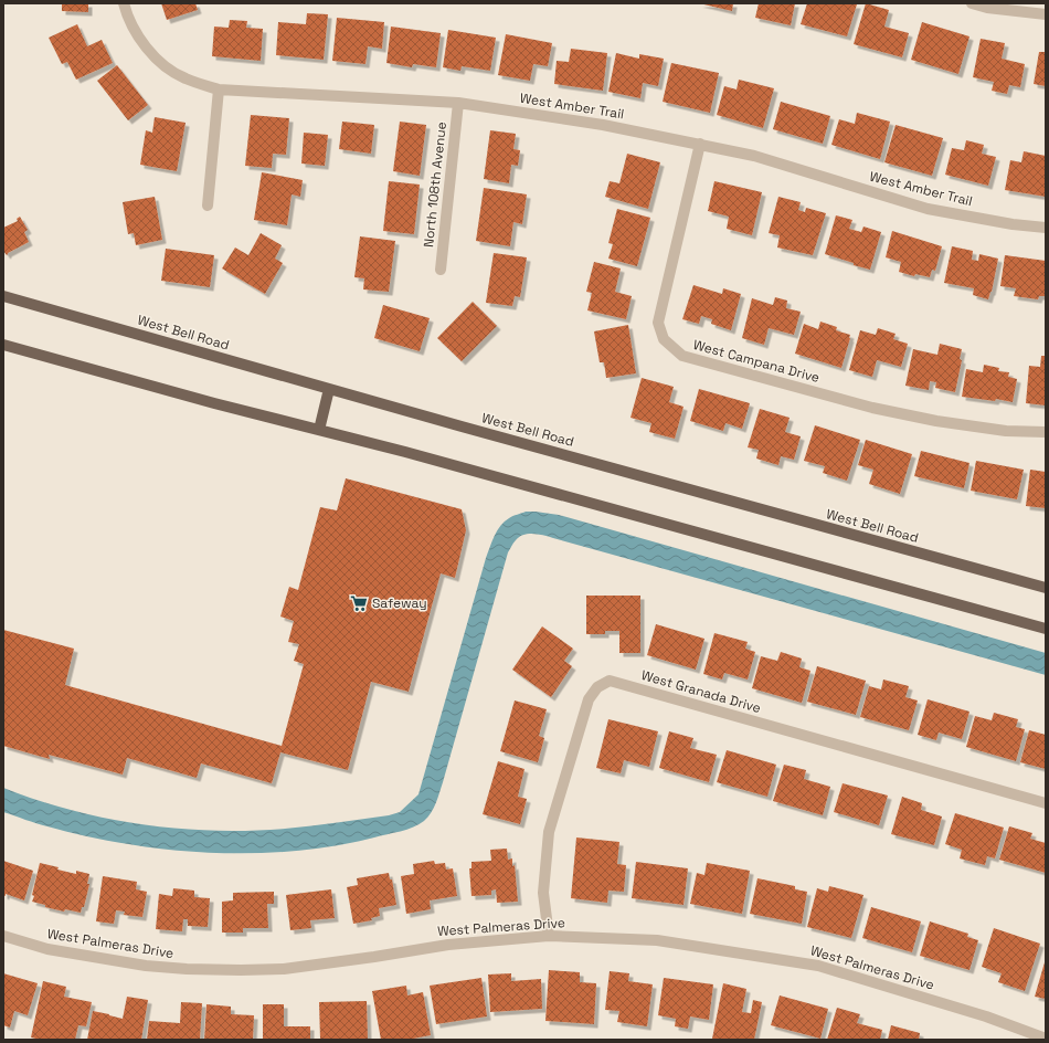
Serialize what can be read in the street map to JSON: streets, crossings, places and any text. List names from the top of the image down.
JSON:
{
  "streets": {
    "main road": ["West Bell Road"],
    "street": [
      "West Amber Trail",
      "North 108th Avenue",
      "West Campana Drive",
      "West Granada Drive",
      "West Palmeras Drive"
    ]
  },
  "crossings": [
    ["West Amber Trail", "North 108th Avenue"],
    ["West Amber Trail", "West Campana Drive"],
    ["West Granada Drive", "West Palmeras Drive"]
  ],
  "places": {
    "supermarket": ["Safeway"]
  }
}
